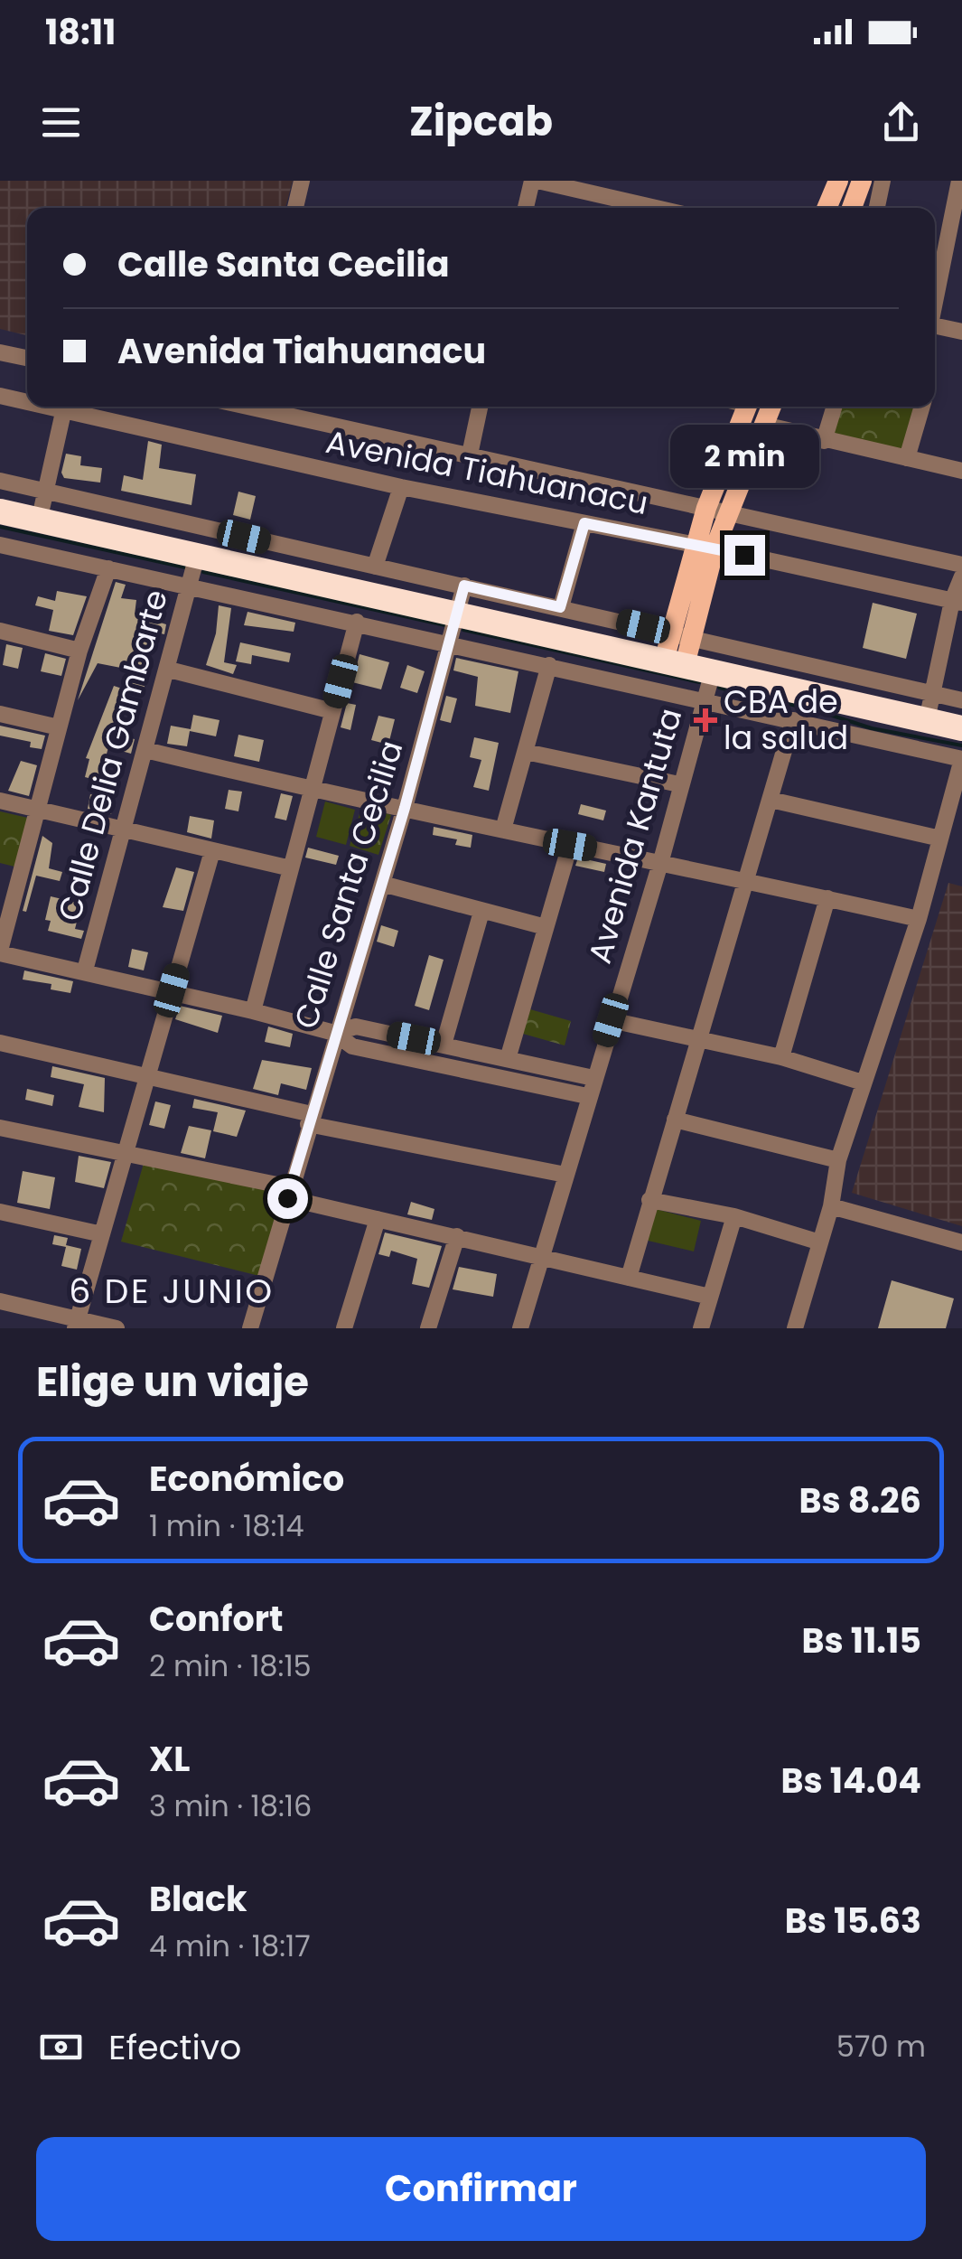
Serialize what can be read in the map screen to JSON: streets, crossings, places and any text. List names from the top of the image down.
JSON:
{
  "streets": {
    "street": [
      "Avenida Tiahuanacu",
      "Calle Delia Gambarte",
      "Avenida Kantuta",
      "Calle Santa Cecilia"
    ]
  },
  "districts": ["6 DE JUNIO"],
  "places": {
    "health": ["CBA de la salud"]
  },
  "page": {
    "status": "18:11",
    "header": "Zipcab",
    "banner": ["Calle Santa Cecilia", "Avenida Tiahuanacu"],
    "bubble": "2 min",
    "heading": "Elige un viaje",
    "list": [
      {
        "name": "Económico",
        "note": "1 min · 18:14",
        "value": "Bs 8.26"
      },
      {
        "name": "Confort",
        "note": "2 min · 18:15",
        "value": "Bs 11.15"
      },
      {
        "name": "XL",
        "note": "3 min · 18:16",
        "value": "Bs 14.04"
      },
      {
        "name": "Black",
        "note": "4 min · 18:17",
        "value": "Bs 15.63"
      }
    ],
    "pay": ["Efectivo", "570 m"],
    "buttons": "Confirmar"
  }
}
